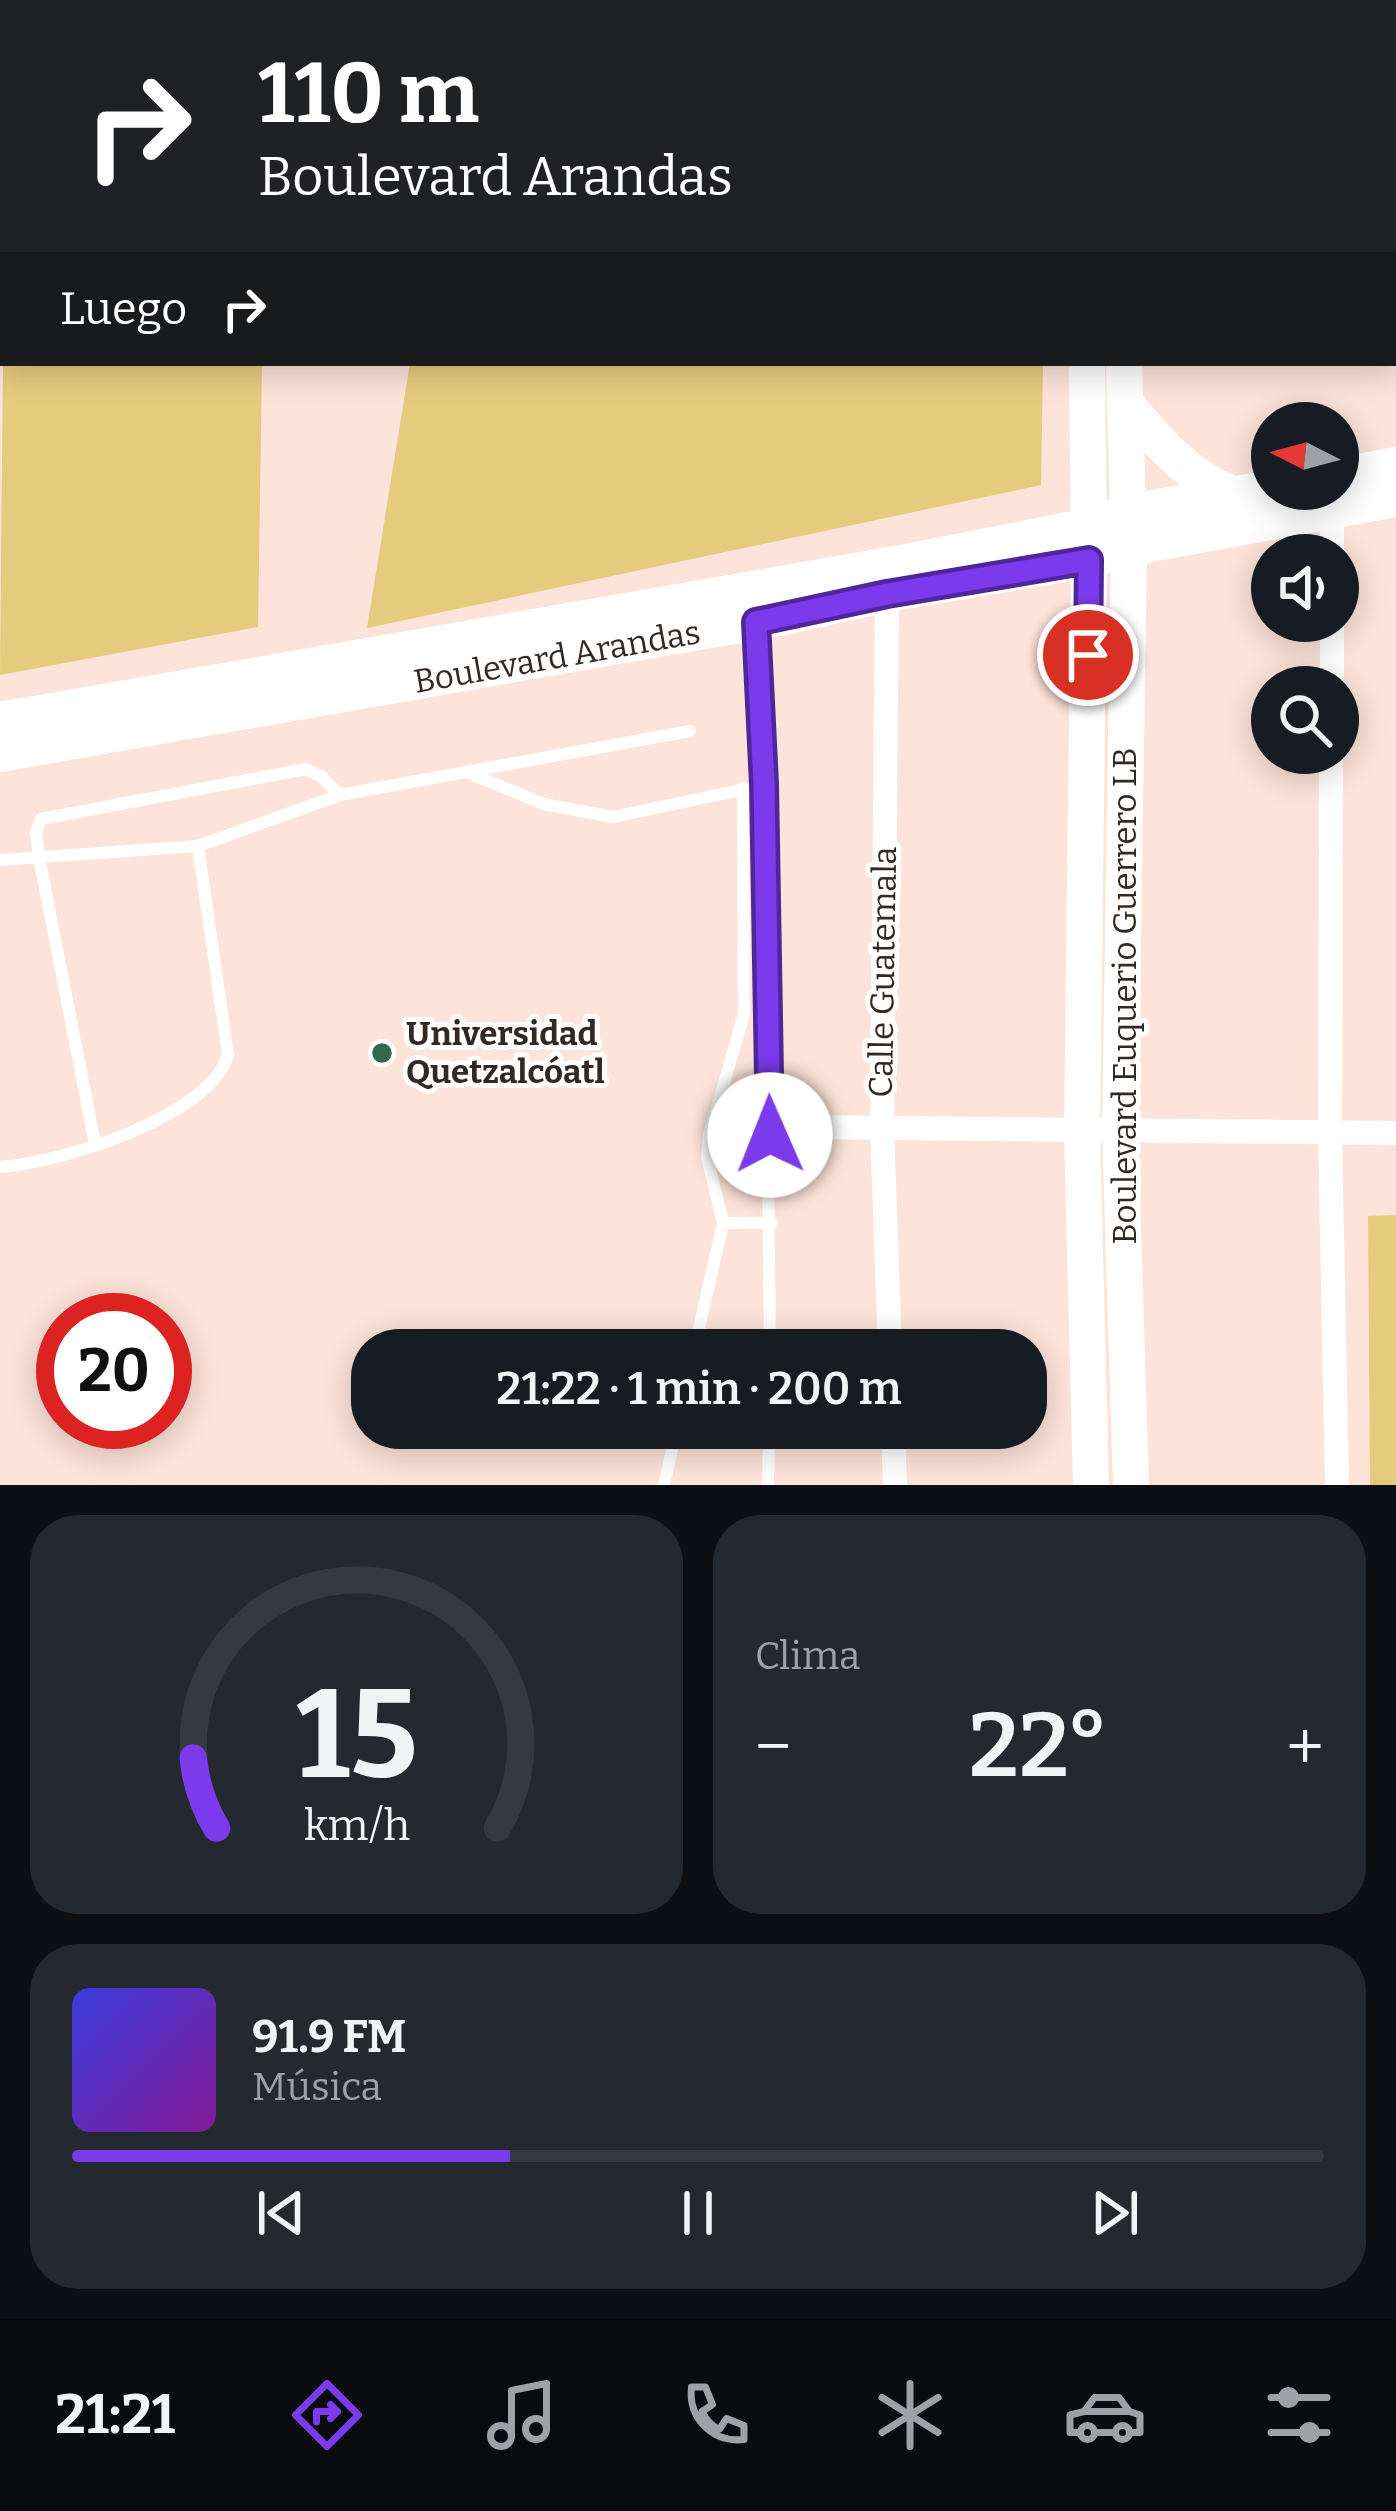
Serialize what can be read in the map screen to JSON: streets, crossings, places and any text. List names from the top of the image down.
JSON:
{
  "streets": {
    "main road": ["Boulevard Arandas", "Boulevard Euquerio Guerrero LB"],
    "street": ["Calle Guatemala"]
  },
  "crossings": [
    ["Boulevard Arandas", "Calle Guatemala"],
    ["Boulevard Arandas", "Boulevard Euquerio Guerrero LB"]
  ],
  "places": ["Universidad Quetzalcóatl"],
  "north": "left",
  "page": {
    "turn": ["110 m", "Boulevard Arandas"],
    "then": "Luego",
    "limit": "20",
    "trip": "21:22 · 1 min · 200 m",
    "tile": "Clima",
    "heat": ["−", "22°", "+"],
    "song": ["91.9 FM", "Música"],
    "tabs": "21:21",
    "gauge": ["15", "km/h"]
  }
}
